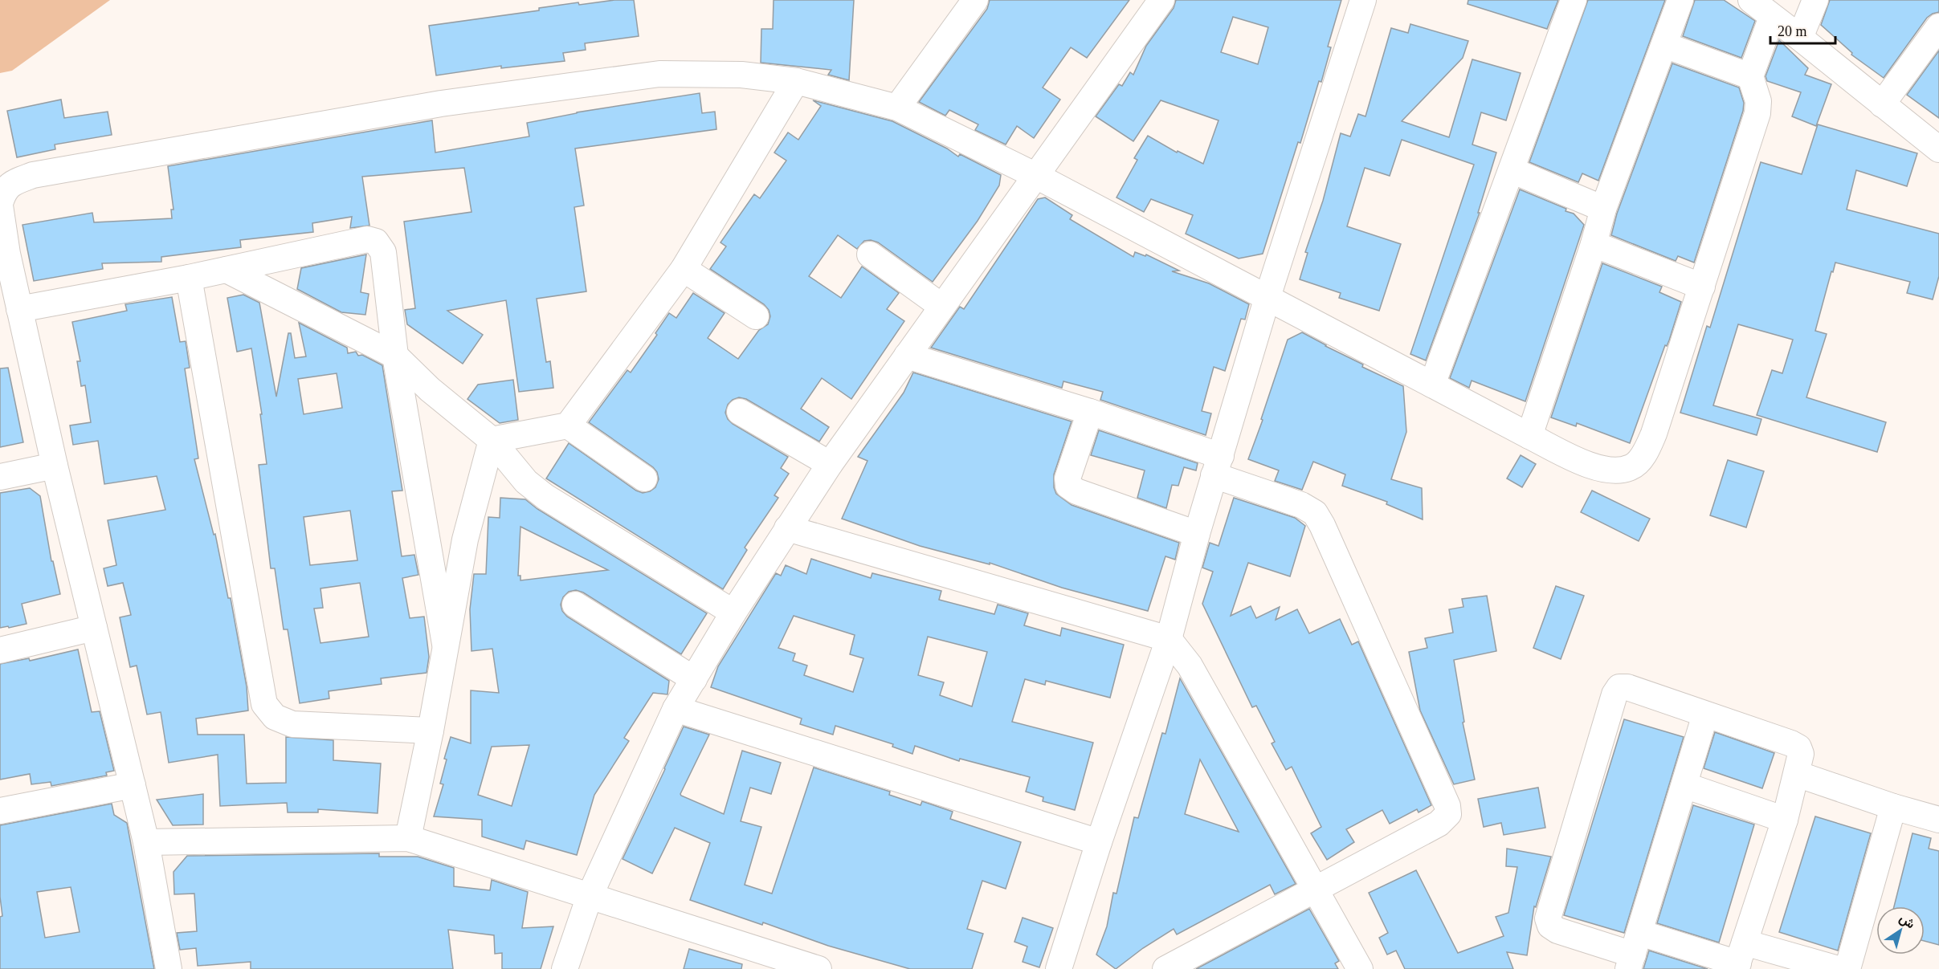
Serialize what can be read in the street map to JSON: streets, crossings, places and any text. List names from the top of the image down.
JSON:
{
  "scale_bar": "20 m",
  "north": "top right"
}
